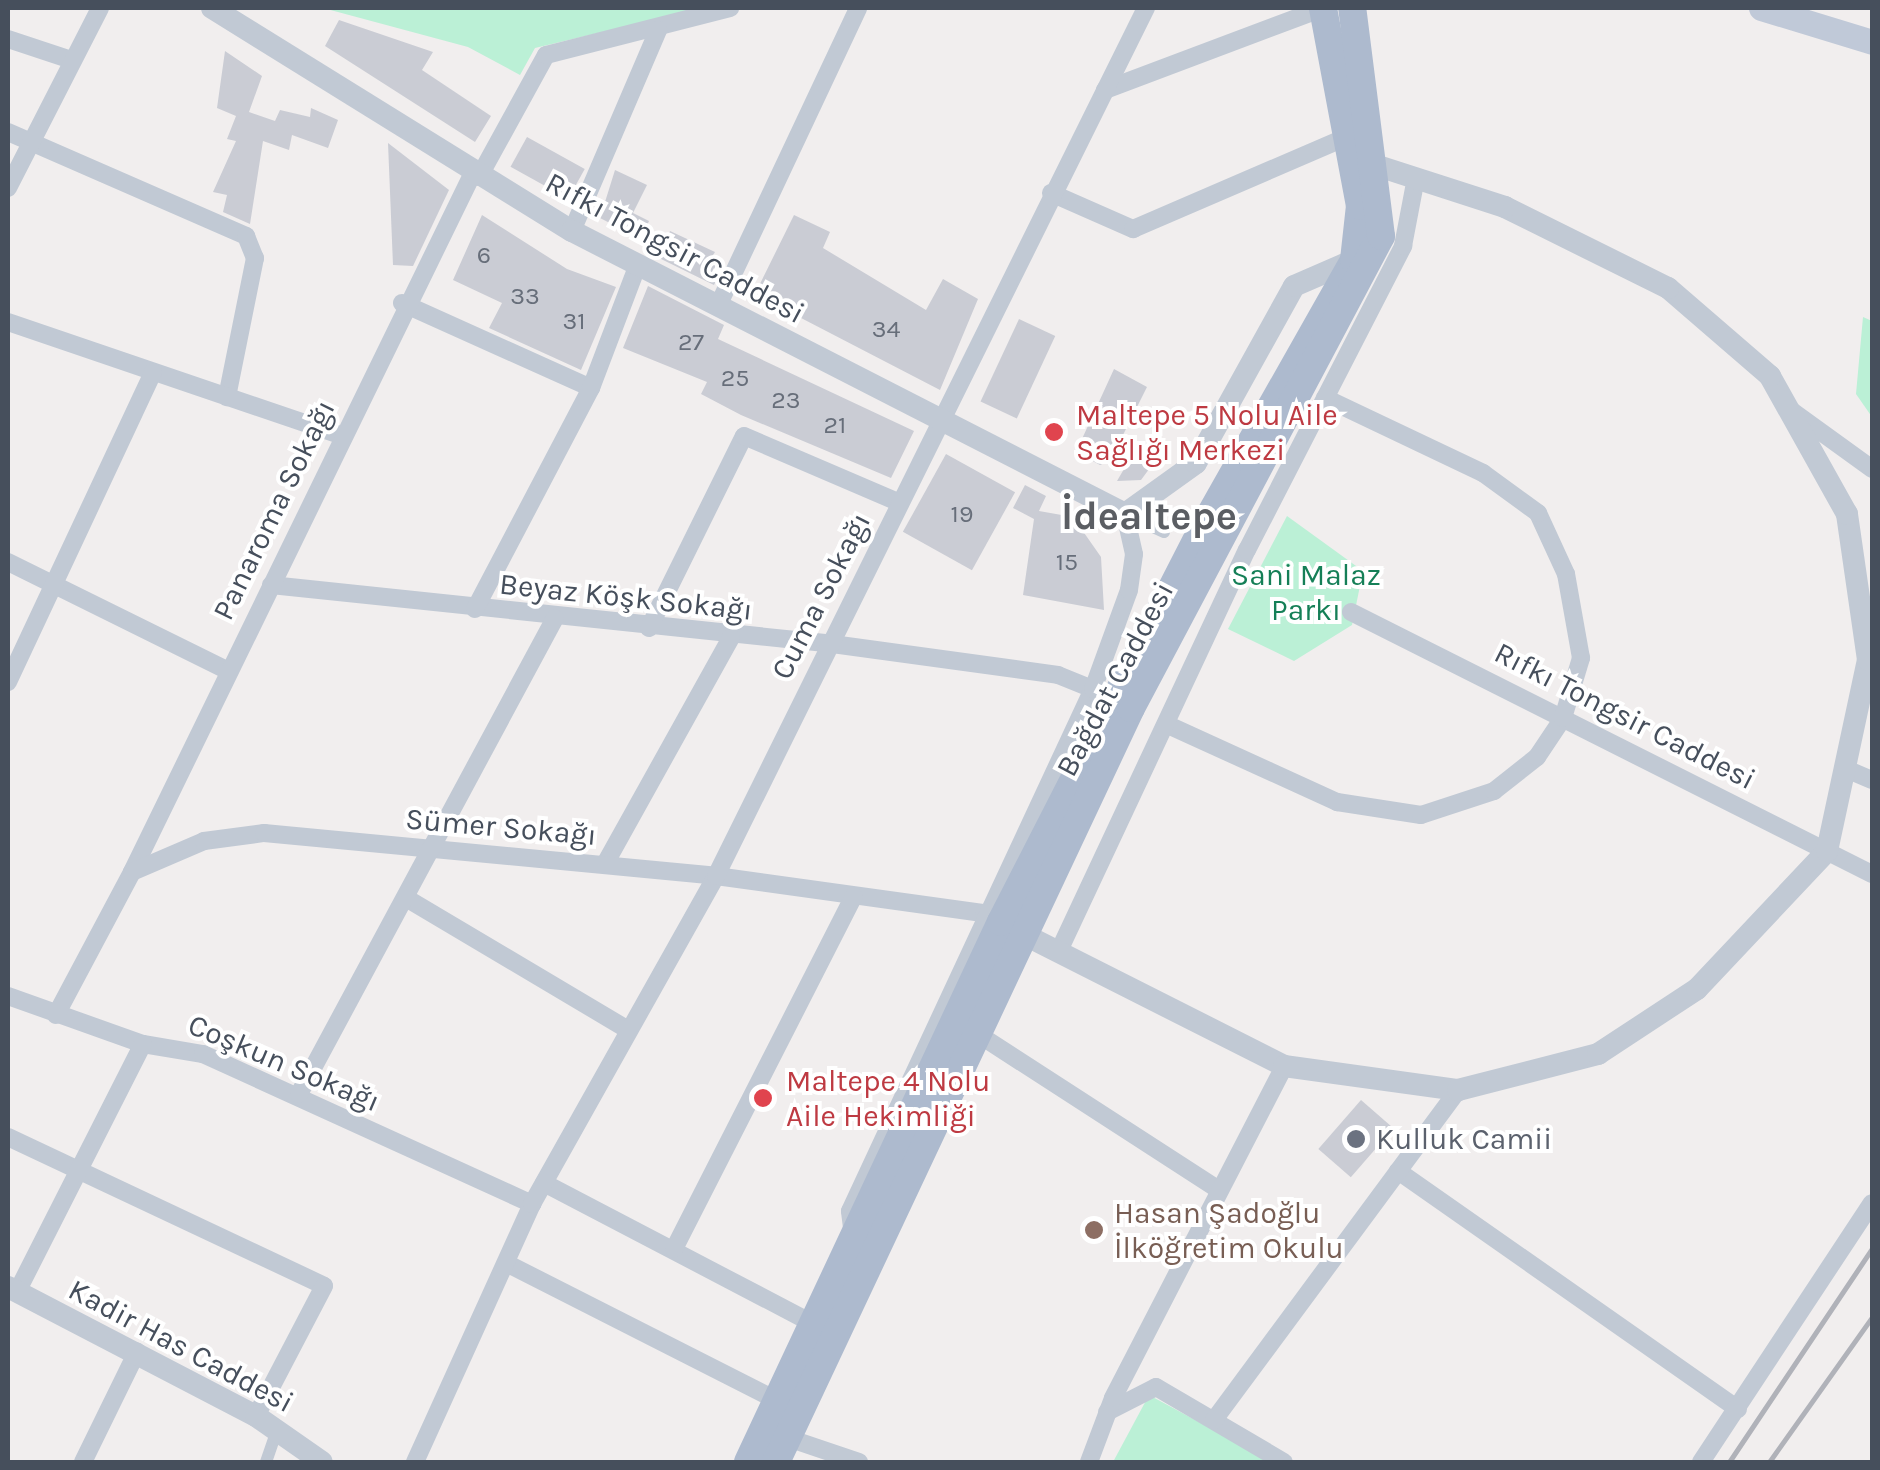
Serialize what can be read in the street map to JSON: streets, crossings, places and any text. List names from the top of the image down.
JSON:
{
  "streets": {
    "main road": ["Bağdat Caddesi"],
    "street": [
      "Rıfkı Tongsir Caddesi",
      "Panaroma Sokağı",
      "Cuma Sokağı",
      "Beyaz Köşk Sokağı",
      "Sümer Sokağı",
      "Coşkun Sokağı",
      "Kadir Has Caddesi"
    ]
  },
  "crossings": [
    ["Rıfkı Tongsir Caddesi", "Panaroma Sokağı"],
    ["Rıfkı Tongsir Caddesi", "Cuma Sokağı"],
    ["Panaroma Sokağı", "Beyaz Köşk Sokağı"],
    ["Panaroma Sokağı", "Sümer Sokağı"],
    ["Cuma Sokağı", "Beyaz Köşk Sokağı"],
    ["Cuma Sokağı", "Sümer Sokağı"],
    ["Cuma Sokağı", "Coşkun Sokağı"],
    ["Bağdat Caddesi", "Sümer Sokağı"]
  ],
  "districts": ["İdealtepe"],
  "parks": ["Sani Malaz Parkı"],
  "places": [
    "Maltepe 5 Nolu Aile Sağlığı Merkezi",
    "Maltepe 4 Nolu Aile Hekimliği",
    "Kulluk Camii",
    "Hasan Şadoğlu İlköğretim Okulu"
  ],
  "house_numbers": [
    "6",
    "33",
    "31",
    "34",
    "27",
    "25",
    "23",
    "21",
    "19",
    "15"
  ]
}
